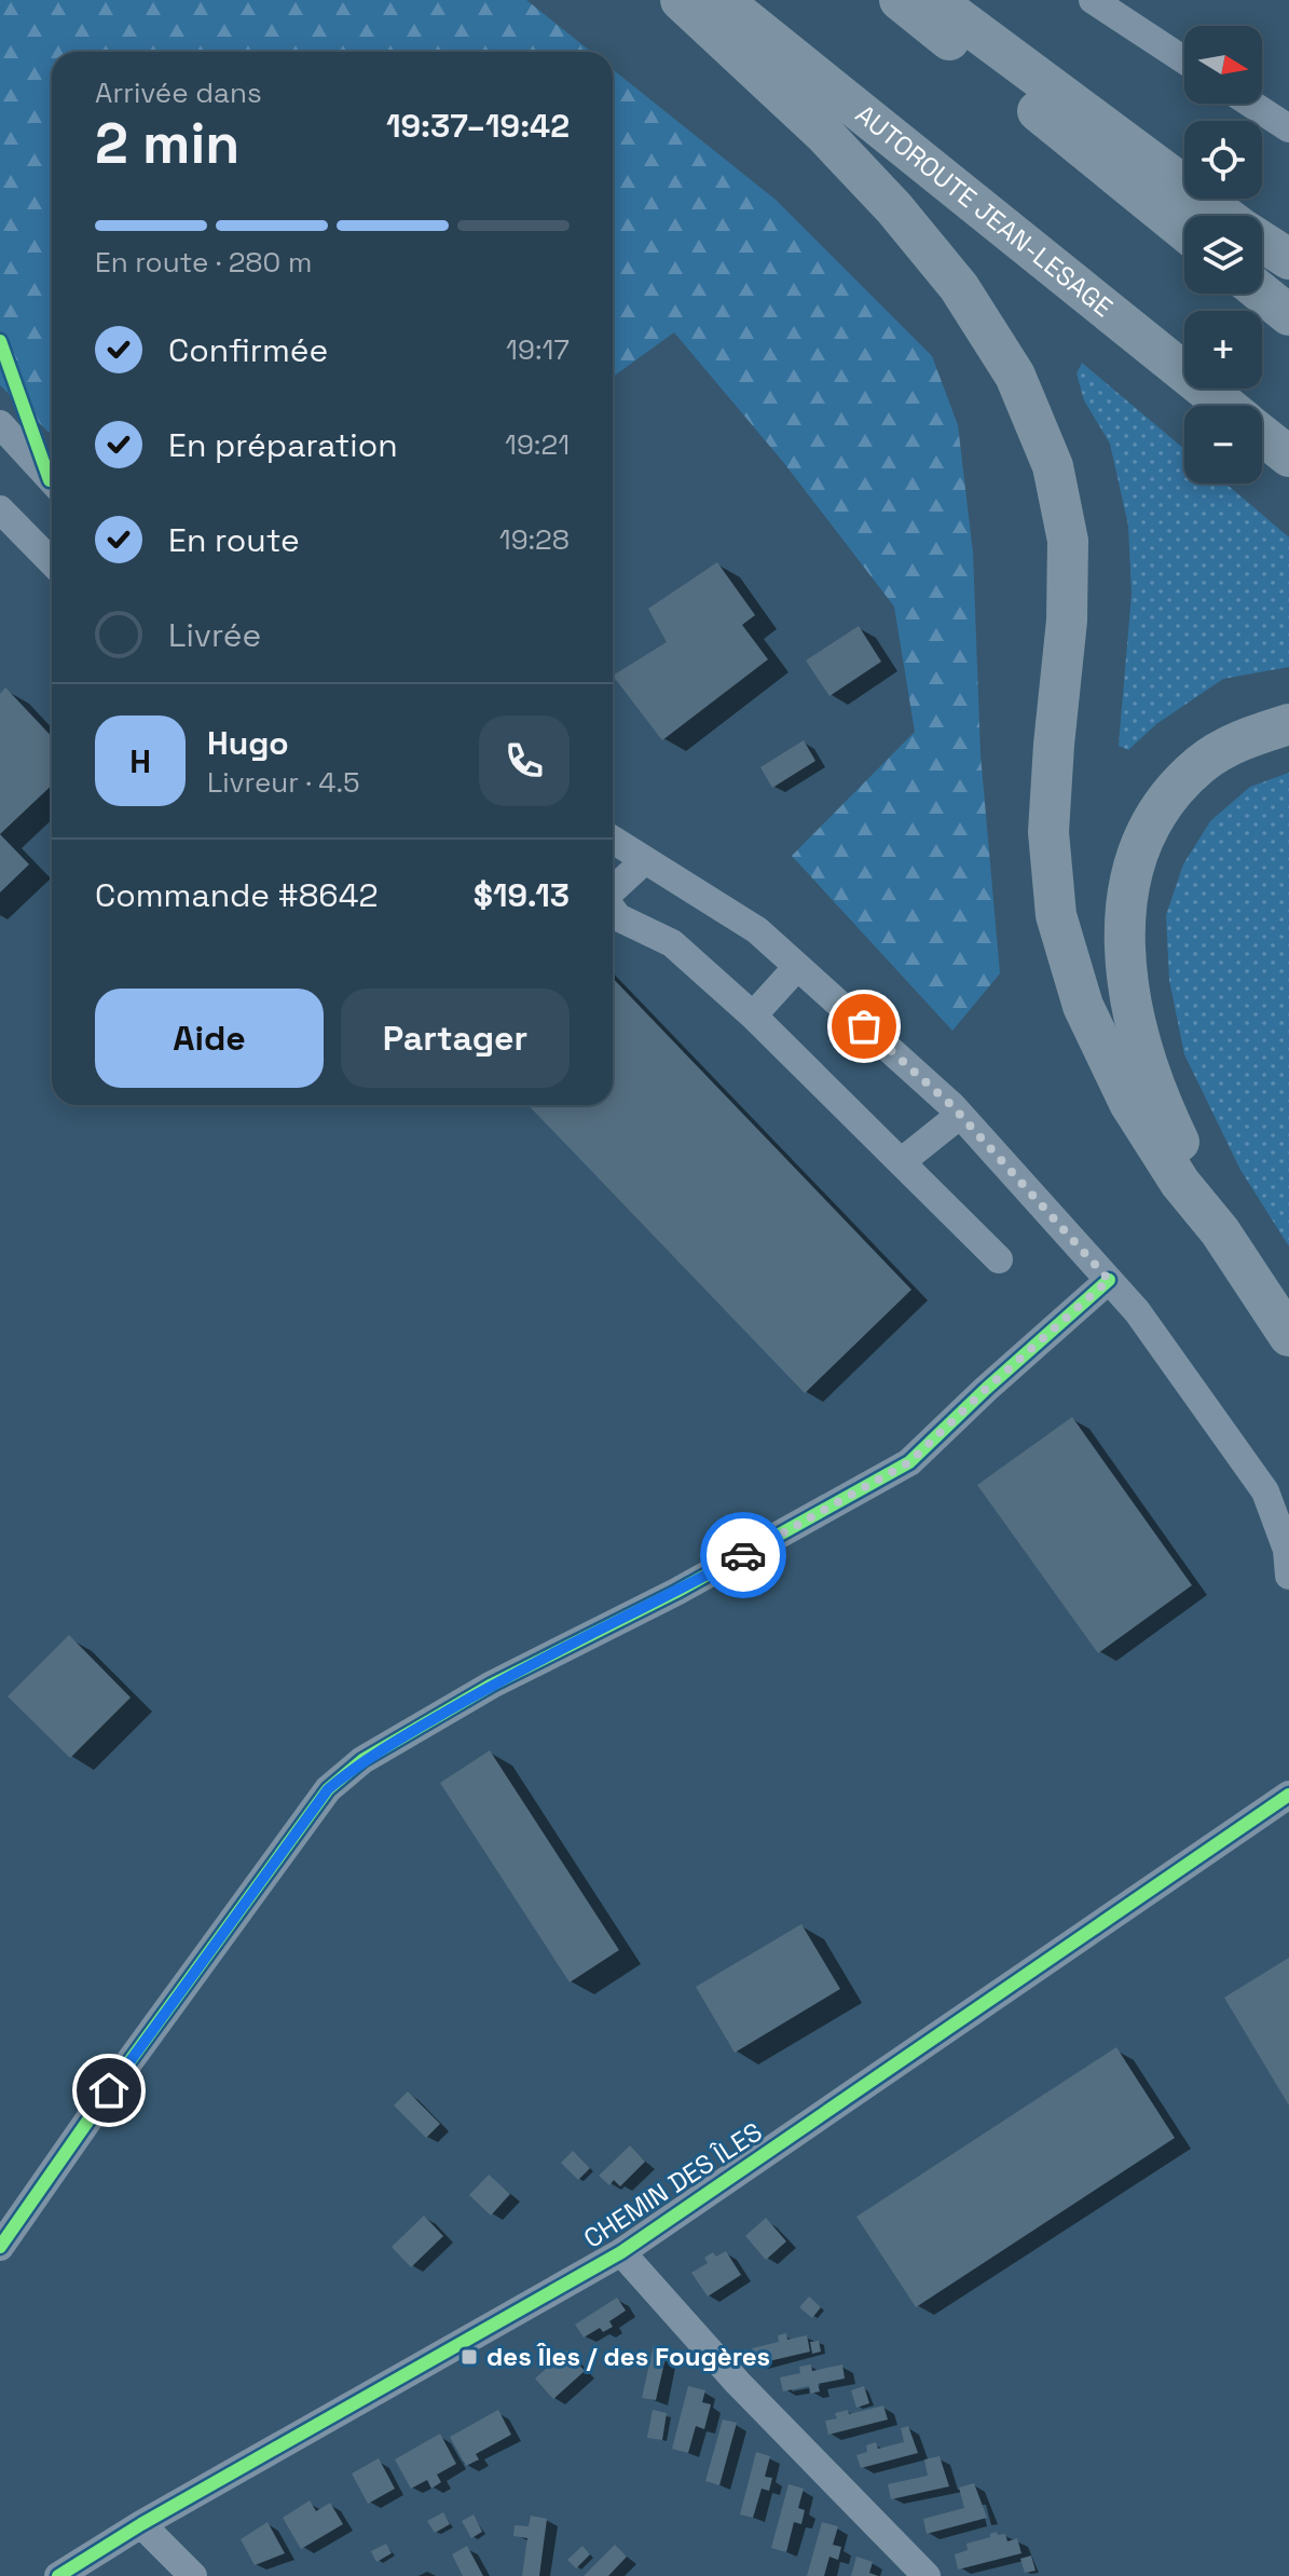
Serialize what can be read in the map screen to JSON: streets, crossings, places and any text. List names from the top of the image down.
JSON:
{
  "streets": {
    "highway": ["AUTOROUTE JEAN-LESAGE"],
    "street": ["CHEMIN DES ÎLES"]
  },
  "places": {
    "transit": ["des Îles / des Fougères"]
  },
  "north": "right",
  "page": {
    "map_buttons": ["+", "−"],
    "heading": ["2 min", "Arrivée dans", "19:37–19:42"],
    "panel": [
      "Hugo",
      "Livreur · 4.5",
      "Commande #8642",
      "$19.13"
    ],
    "bar": "En route · 280 m",
    "list": [
      ["Confirmée", "19:17"],
      ["En préparation", "19:21"],
      ["En route", "19:28"],
      "Livrée"
    ],
    "round": "H",
    "buttons": ["Aide", "Partager"]
  }
}
